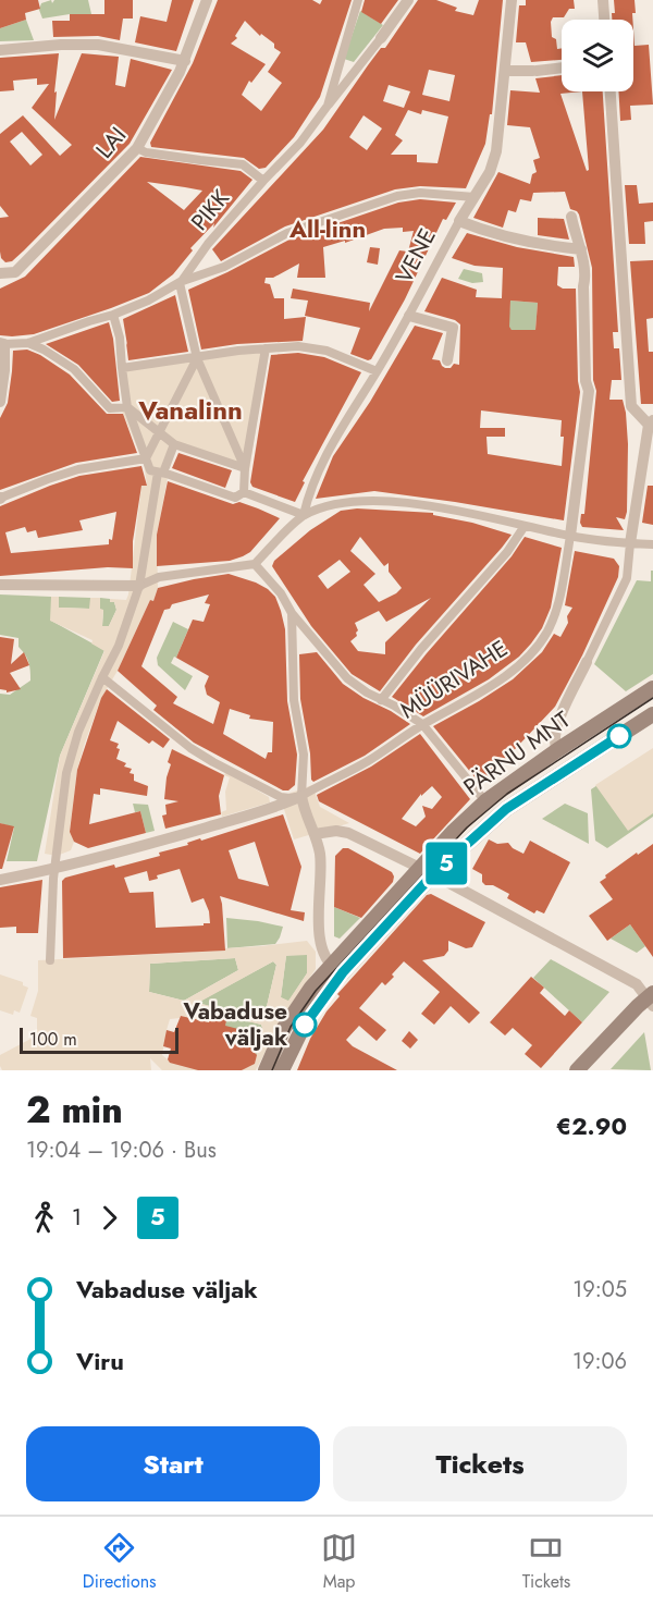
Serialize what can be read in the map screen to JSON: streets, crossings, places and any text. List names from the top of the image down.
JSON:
{
  "streets": {
    "main road": ["PÄRNU MNT"],
    "street": [
      "LAI",
      "PIKK",
      "VENE",
      "MÜÜRIVAHE"
    ]
  },
  "districts": ["All-linn", "Vanalinn"],
  "places": ["Vabaduse väljak"],
  "lines": ["bus line 5"],
  "scale_bar": "100 m",
  "page": {
    "on_map": "5",
    "scale": "100 m",
    "heading": ["2 min", "19:04 – 19:06 · Bus", "€2.90"],
    "legs": ["1", "5"],
    "list": [
      {
        "name": "Vabaduse väljak",
        "value": "19:05"
      },
      {
        "name": "Viru",
        "value": "19:06"
      }
    ],
    "buttons": ["Start", "Tickets"],
    "tabs": ["Directions", "Map", "Tickets"]
  }
}
